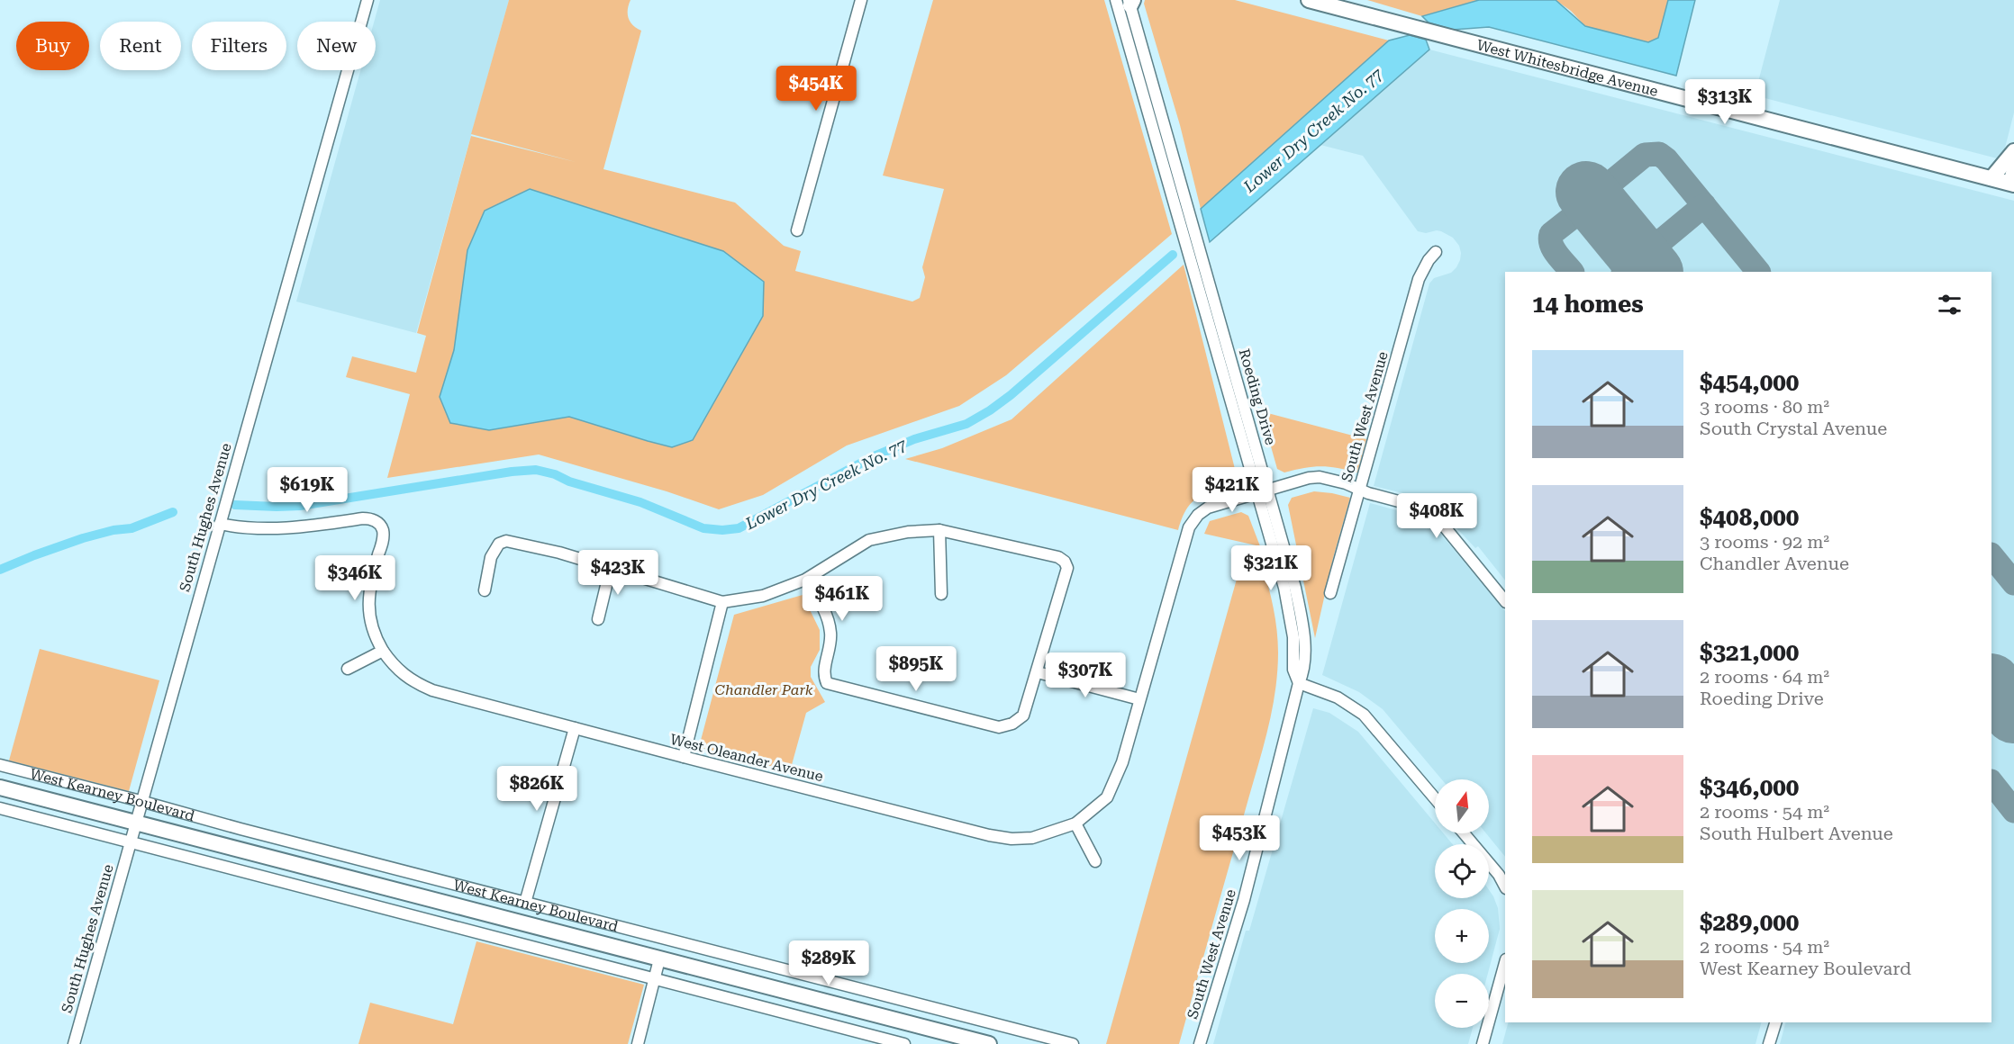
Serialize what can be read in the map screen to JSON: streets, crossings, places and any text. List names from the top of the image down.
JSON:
{
  "streets": {
    "main road": ["West Whitesbridge Avenue", "West Kearney Boulevard"],
    "street": [
      "Roeding Drive",
      "South West Avenue",
      "South Hughes Avenue",
      "West Oleander Avenue"
    ]
  },
  "crossings": [
    ["Roeding Drive", "South West Avenue"],
    ["South Hughes Avenue", "West Oleander Avenue"],
    ["South Hughes Avenue", "West Kearney Boulevard"]
  ],
  "water": ["Lower Dry Creek No. 77"],
  "parks": ["Chandler Park"],
  "north": "top",
  "page": {
    "chip": [
      "Buy",
      "Rent",
      "Filters",
      "New"
    ],
    "price": [
      "$454K",
      "$313K",
      "$619K",
      "$421K",
      "$408K",
      "$321K",
      "$423K",
      "$346K",
      "$461K",
      "$895K",
      "$307K",
      "$826K",
      "$453K",
      "$289K"
    ],
    "heading": "14 homes",
    "list": [
      {
        "name": "$454,000",
        "note": "3 rooms · 80 m² · South Crystal Avenue"
      },
      {
        "name": "$408,000",
        "note": "3 rooms · 92 m² · Chandler Avenue"
      },
      {
        "name": "$321,000",
        "note": "2 rooms · 64 m² · Roeding Drive"
      },
      {
        "name": "$346,000",
        "note": "2 rooms · 54 m² · South Hulbert Avenue"
      },
      {
        "name": "$289,000",
        "note": "2 rooms · 54 m² · West Kearney Boulevard"
      }
    ],
    "map_buttons": ["+", "−"]
  }
}
